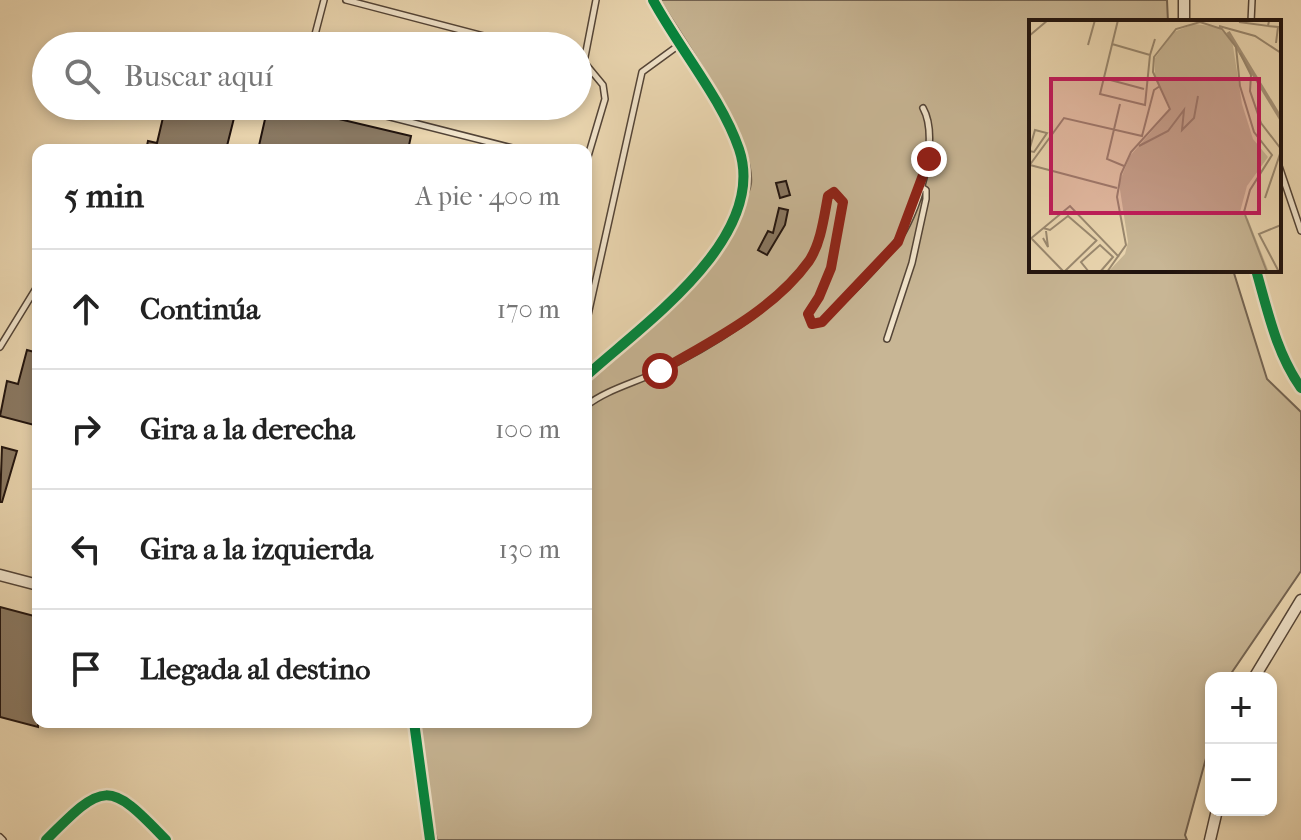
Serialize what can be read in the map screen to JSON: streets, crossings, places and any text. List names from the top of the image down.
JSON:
{
  "page": {
    "search": "Buscar aquí",
    "heading": ["5 min", "A pie · 400 m"],
    "list": [
      ["Continúa", "170 m"],
      ["Gira a la derecha", "100 m"],
      ["Gira a la izquierda", "130 m"],
      "Llegada al destino"
    ],
    "map_buttons": ["+", "−"]
  }
}
